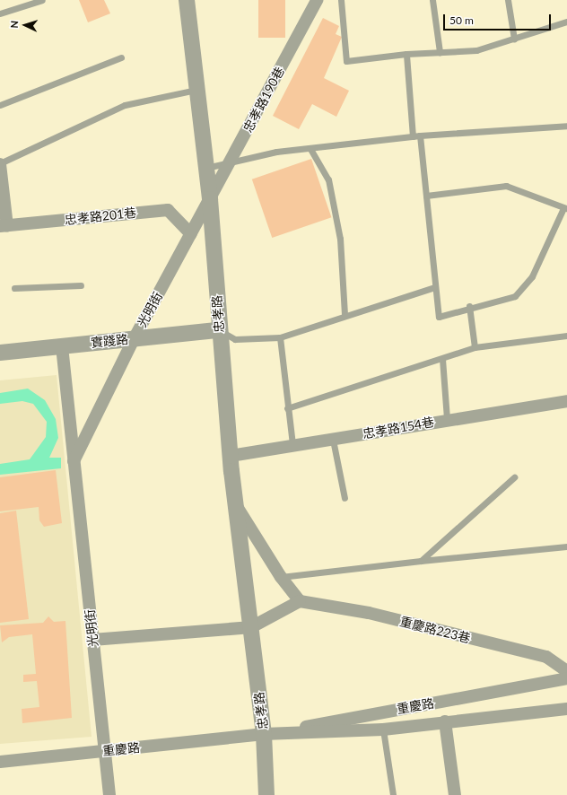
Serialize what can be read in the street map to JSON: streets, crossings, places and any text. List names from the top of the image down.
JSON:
{
  "streets": {
    "street": [
      "忠孝路190巷",
      "忠孝路201巷",
      "光明街",
      "忠孝路",
      "實踐路",
      "忠孝路154巷",
      "重慶路223巷",
      "重慶路"
    ]
  },
  "crossings": [
    ["忠孝路190巷", "光明街"],
    ["忠孝路190巷", "忠孝路"],
    ["忠孝路201巷", "光明街"],
    ["光明街", "忠孝路"],
    ["光明街", "實踐路"],
    ["光明街", "重慶路"],
    ["忠孝路", "實踐路"],
    ["忠孝路", "忠孝路154巷"],
    ["忠孝路", "重慶路"]
  ],
  "scale_bar": "50 m",
  "north": "left"
}
